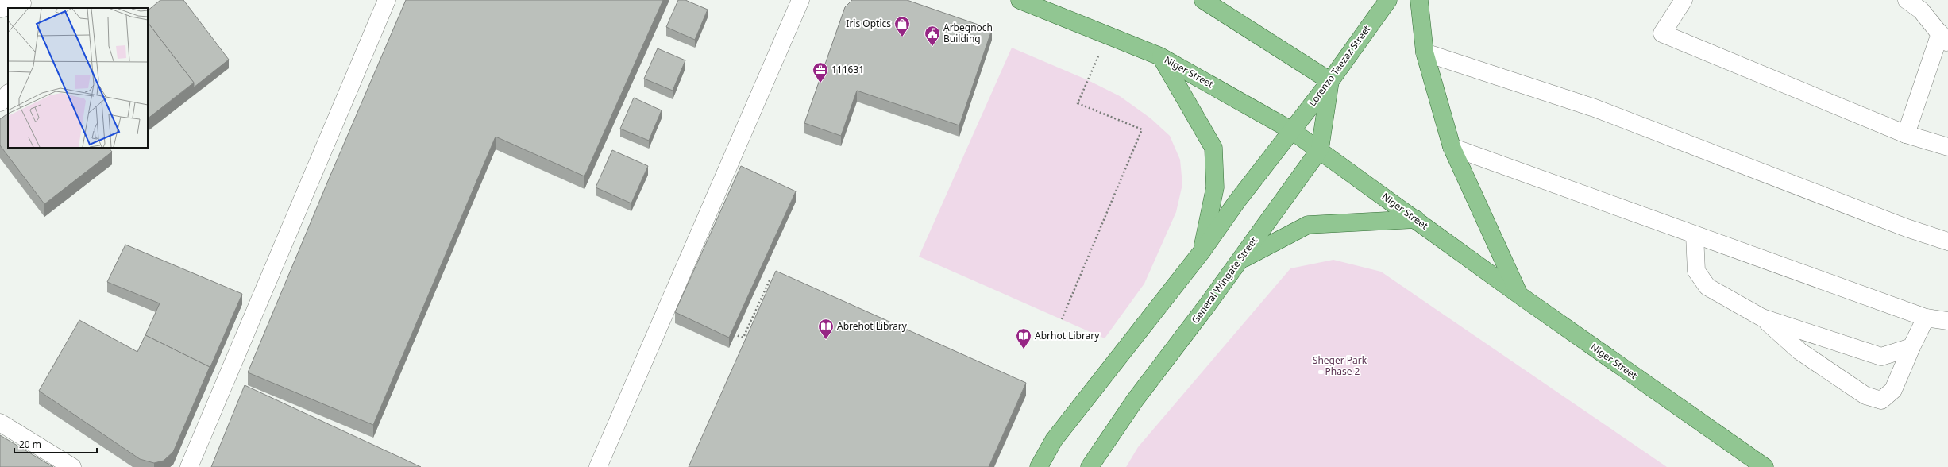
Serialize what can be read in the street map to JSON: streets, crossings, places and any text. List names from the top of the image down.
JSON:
{
  "streets": {
    "main road": ["Lorenzo Taezaz Street", "Niger Street", "General Wingate Street"]
  },
  "crossings": [
    ["Lorenzo Taezaz Street", "Niger Street"],
    ["Lorenzo Taezaz Street", "General Wingate Street"],
    ["Niger Street", "General Wingate Street"]
  ],
  "parks": ["Sheger Park - Phase 2"],
  "places": {
    "shop": ["Iris Optics"],
    "public building": ["Arbegnoch Building"],
    "office": ["111631"],
    "library": ["Abrehot Library", "Abrhot Library"]
  },
  "scale_bar": "20 m"
}
